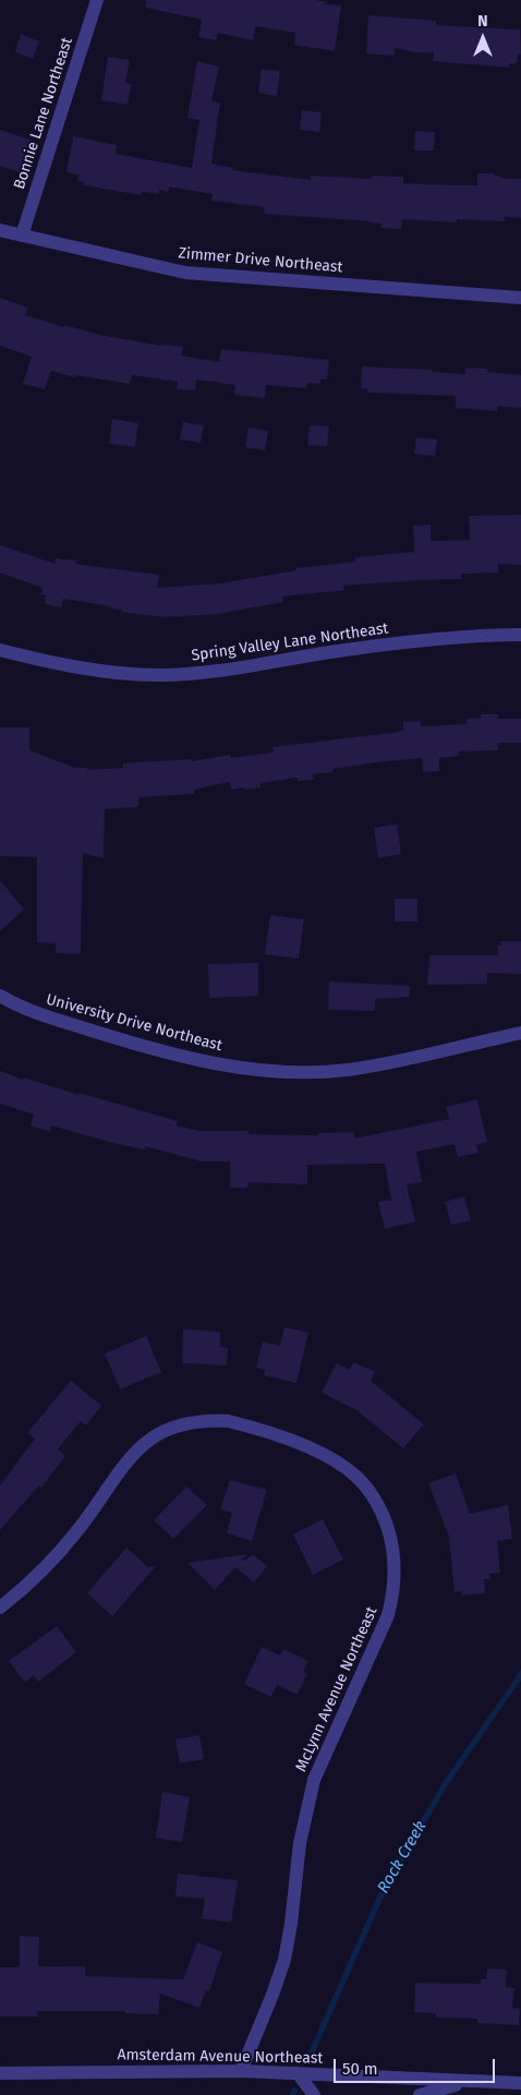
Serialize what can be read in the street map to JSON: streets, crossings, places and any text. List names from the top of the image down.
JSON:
{
  "streets": {
    "street": [
      "Bonnie Lane Northeast",
      "Zimmer Drive Northeast",
      "Spring Valley Lane Northeast",
      "University Drive Northeast",
      "McLynn Avenue Northeast",
      "Amsterdam Avenue Northeast"
    ]
  },
  "crossings": [
    ["Bonnie Lane Northeast", "Zimmer Drive Northeast"],
    ["McLynn Avenue Northeast", "Amsterdam Avenue Northeast"]
  ],
  "water": ["Rock Creek"],
  "scale_bar": "50 m",
  "north": "top"
}
